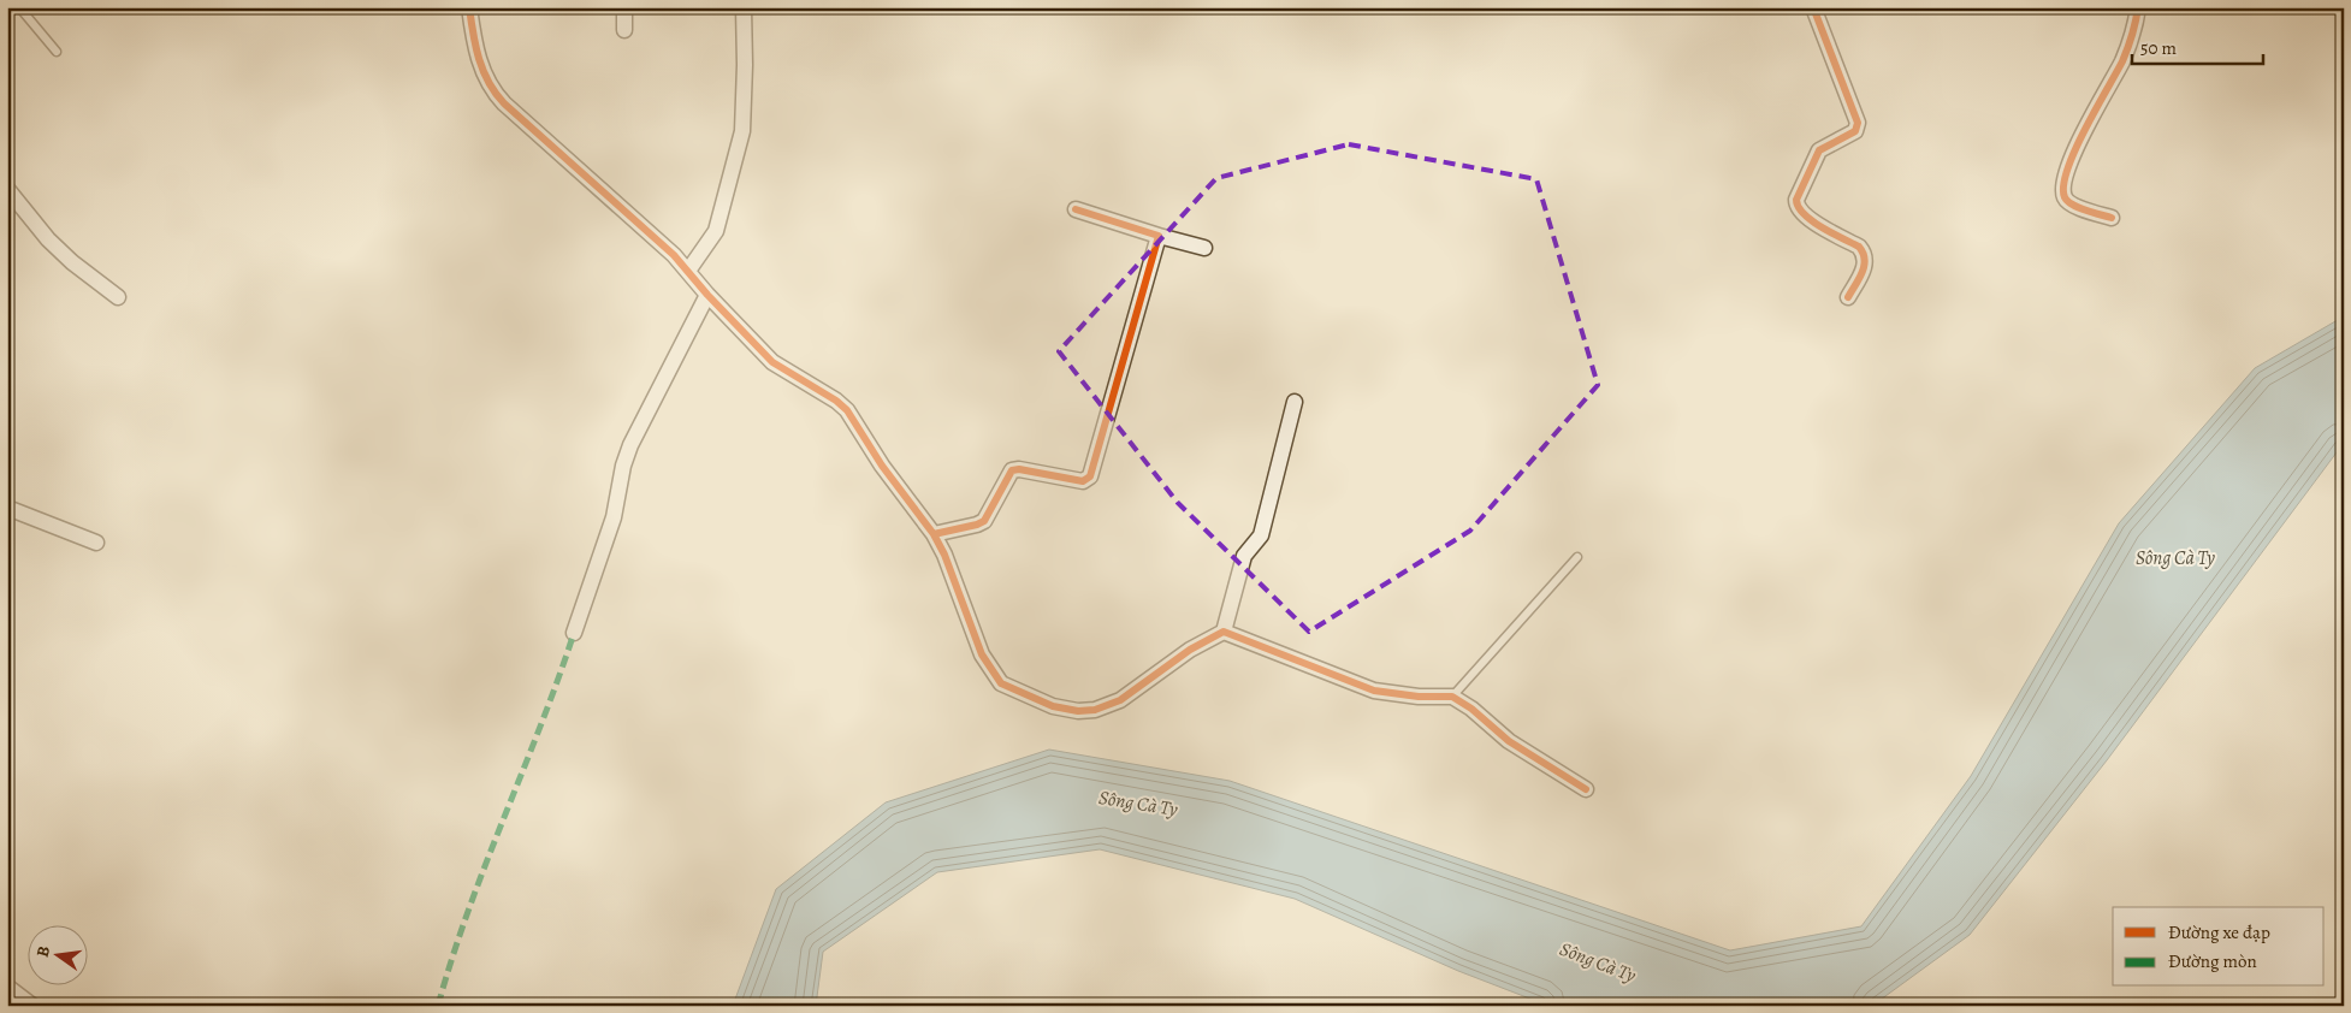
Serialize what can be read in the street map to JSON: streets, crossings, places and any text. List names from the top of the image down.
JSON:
{
  "water": ["Sông Cà Ty"],
  "legend": ["Đường xe đạp", "Đường mòn"],
  "scale_bar": "50 m",
  "north": "left"
}
